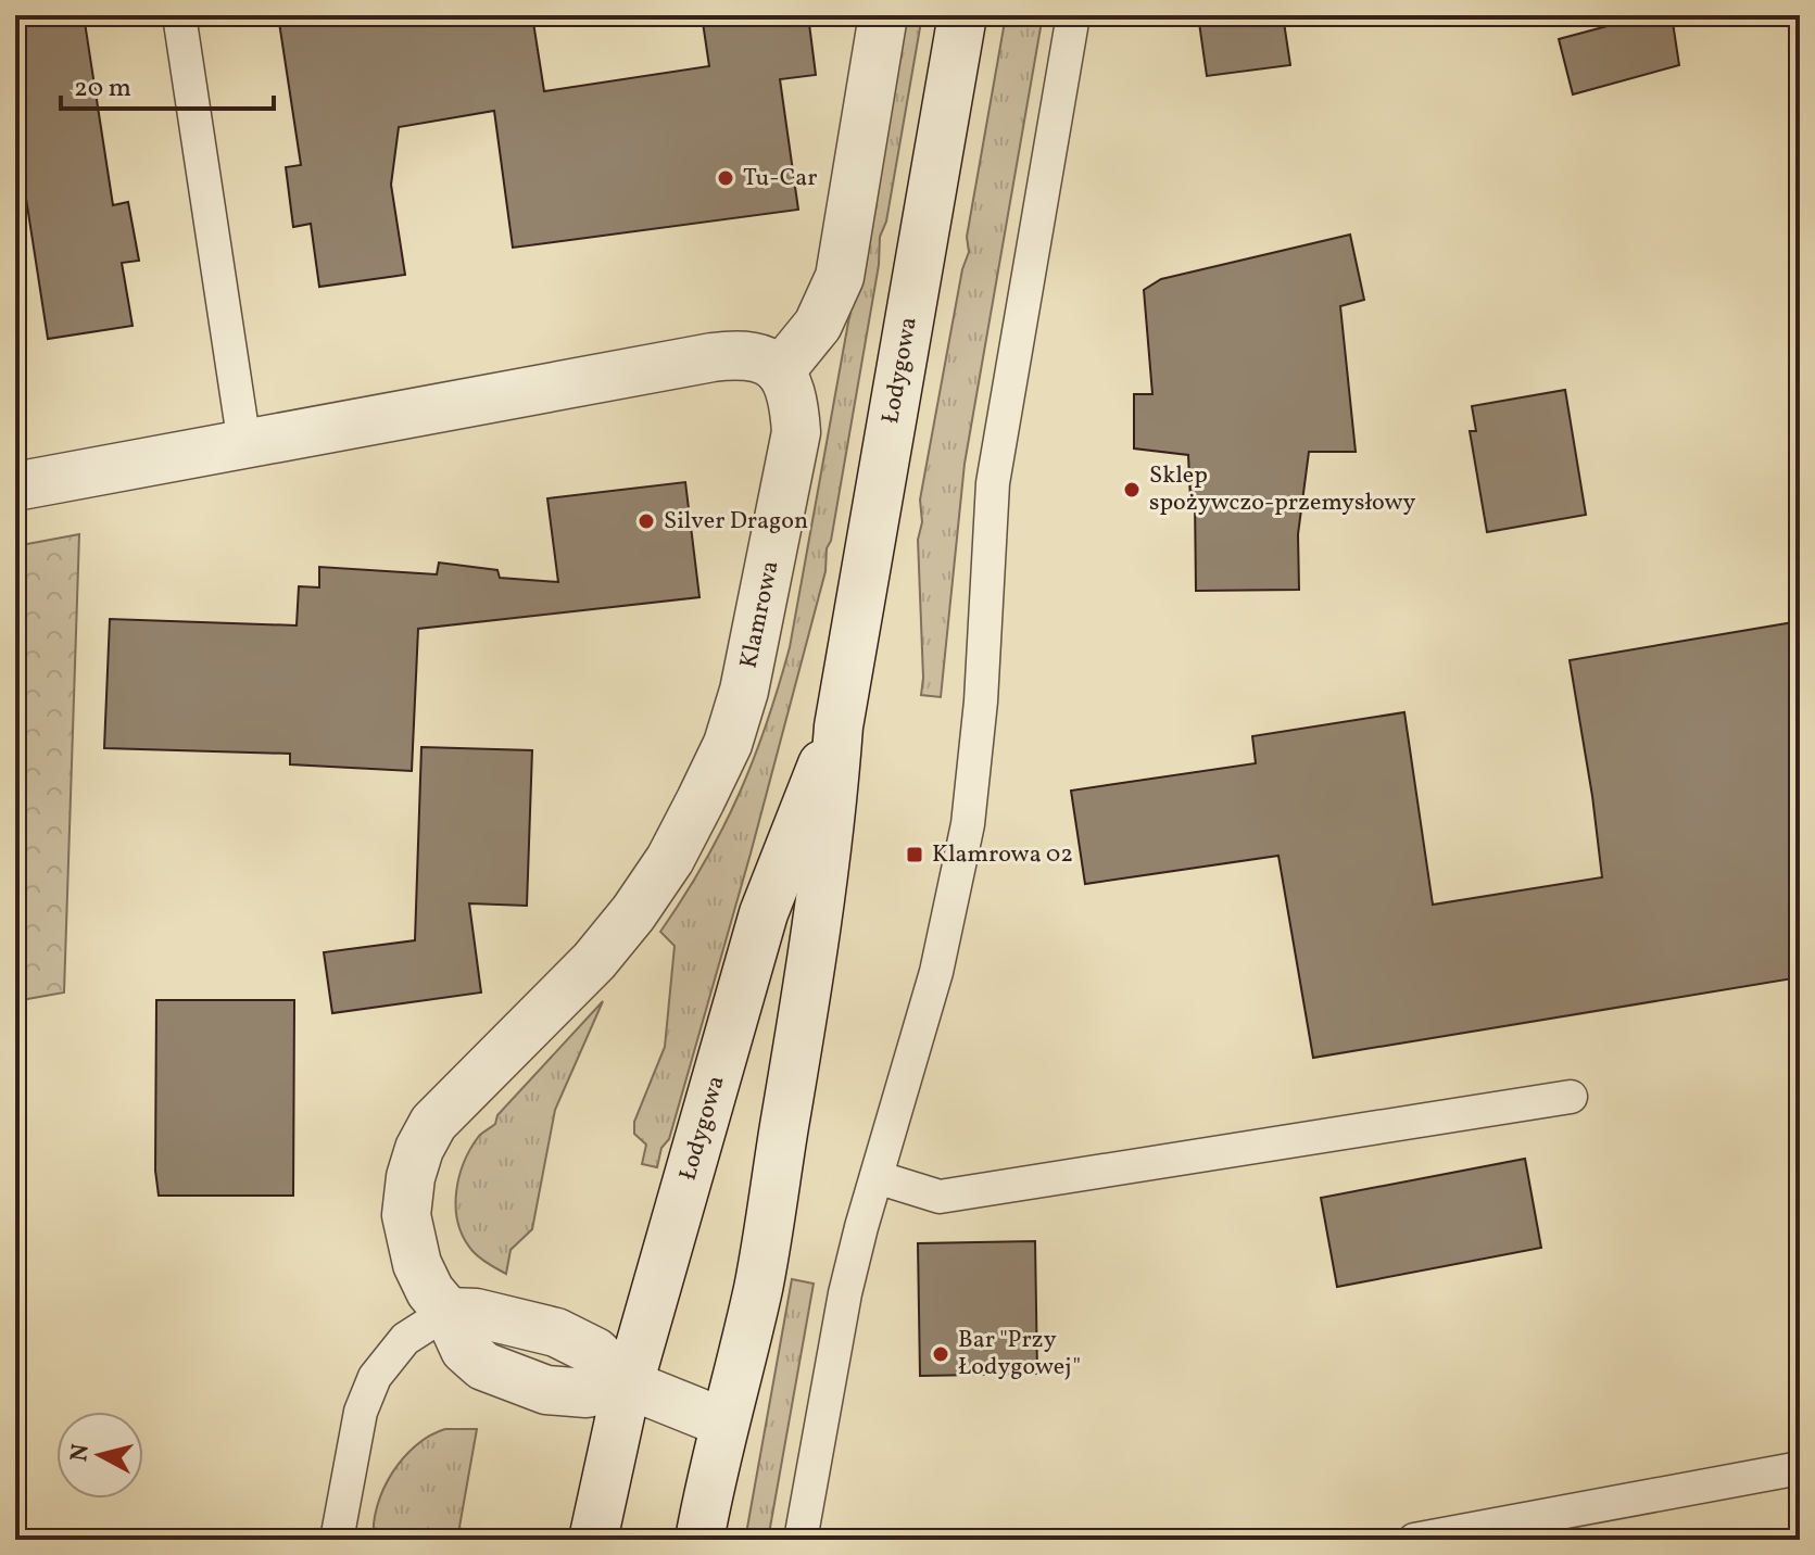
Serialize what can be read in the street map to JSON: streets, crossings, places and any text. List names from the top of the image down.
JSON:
{
  "streets": {
    "street": ["Łodygowa", "Klamrowa"]
  },
  "crossings": [
    ["Łodygowa", "Klamrowa"]
  ],
  "places": {
    "other": [
      "Tu-Car",
      "Sklep spożywczo-przemysłowy",
      "Silver Dragon",
      "Bar \"Przy Łodygowej\""
    ],
    "transit": ["Klamrowa 02"]
  },
  "scale_bar": "20 m",
  "north": "left"
}
